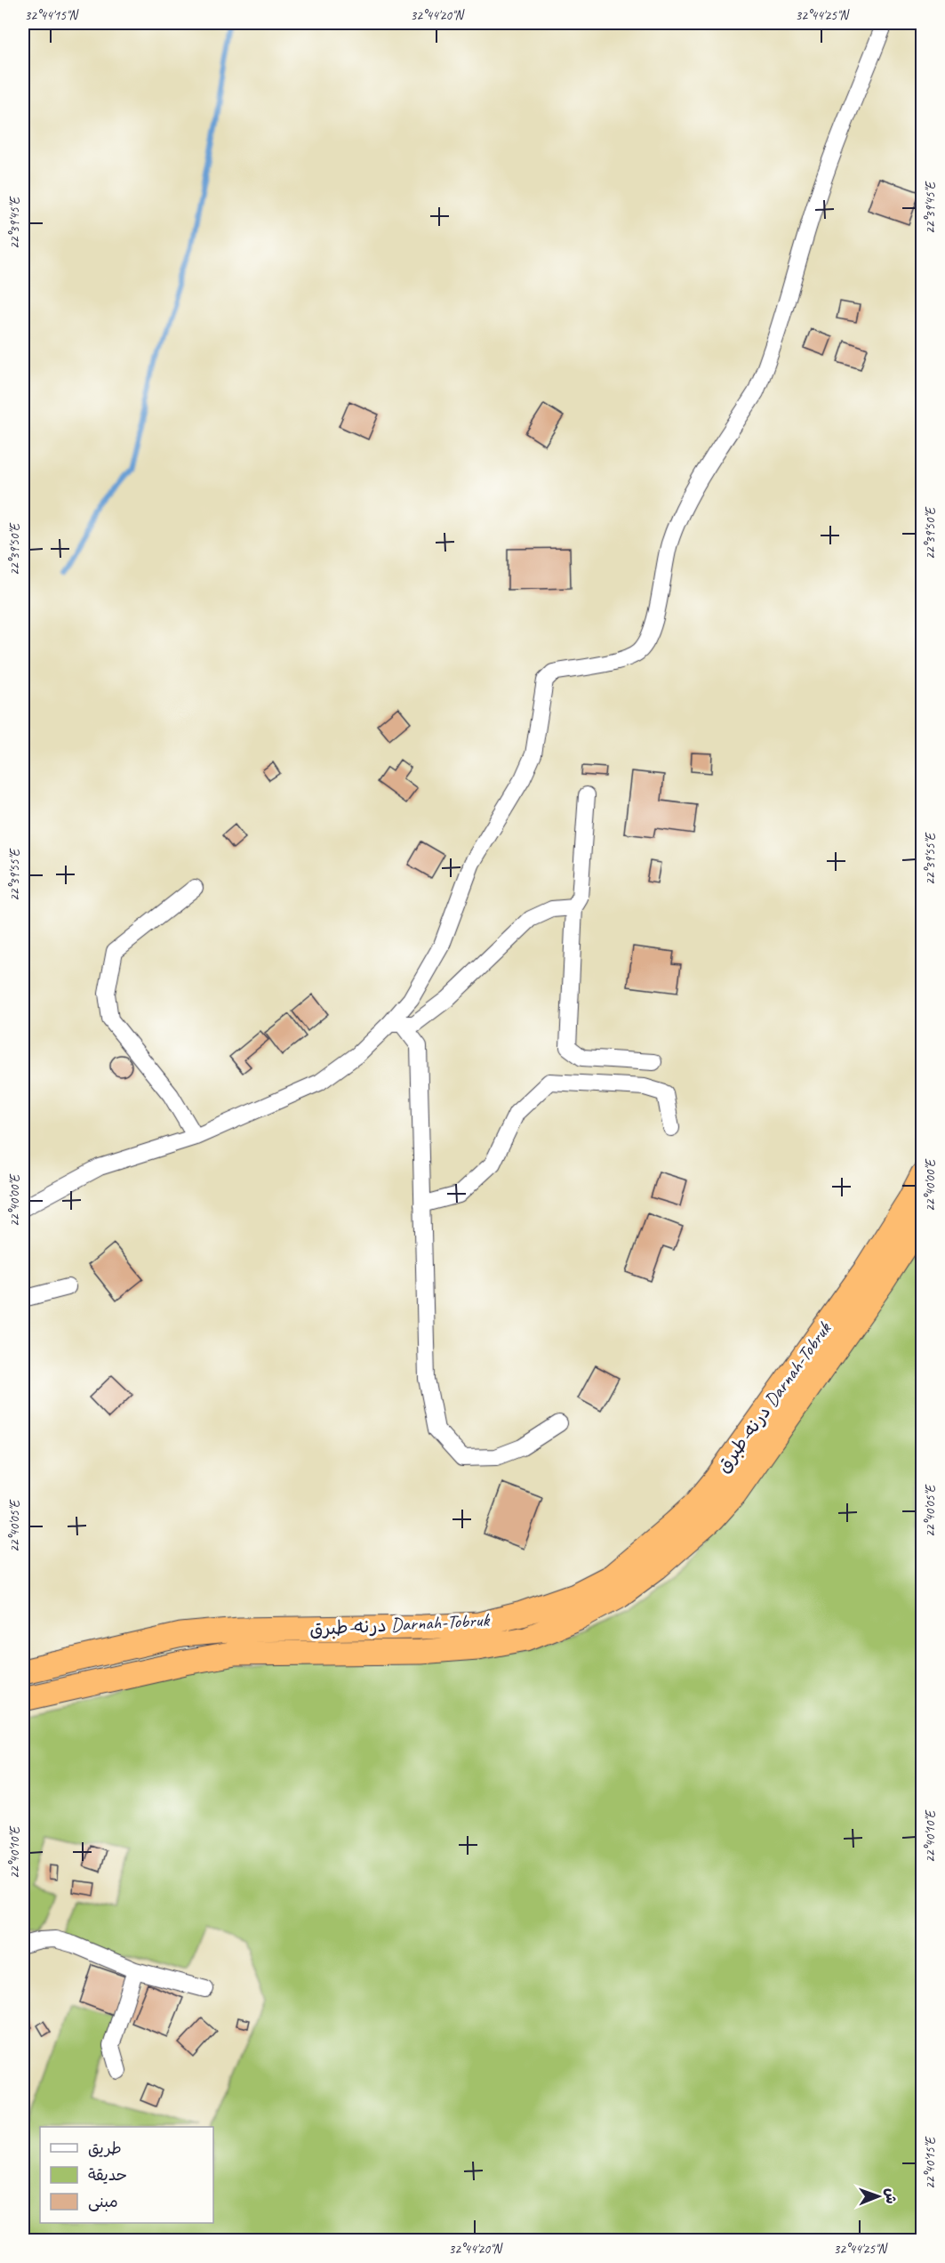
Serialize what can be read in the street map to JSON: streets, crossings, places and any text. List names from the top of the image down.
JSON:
{
  "streets": {
    "highway": ["درنه-طبرق Darnah-Tobruk"]
  },
  "legend": ["طريق", "حديقة", "مبنى"],
  "north": "right",
  "coordinates": [
    "32°44'15\"N",
    "32°44'20\"N",
    "32°44'25\"N",
    "22°39'45\"E",
    "22°39'50\"E",
    "22°39'55\"E",
    "22°40'00\"E",
    "22°40'05\"E",
    "22°40'10\"E",
    "22°40'15\"E"
  ]
}
